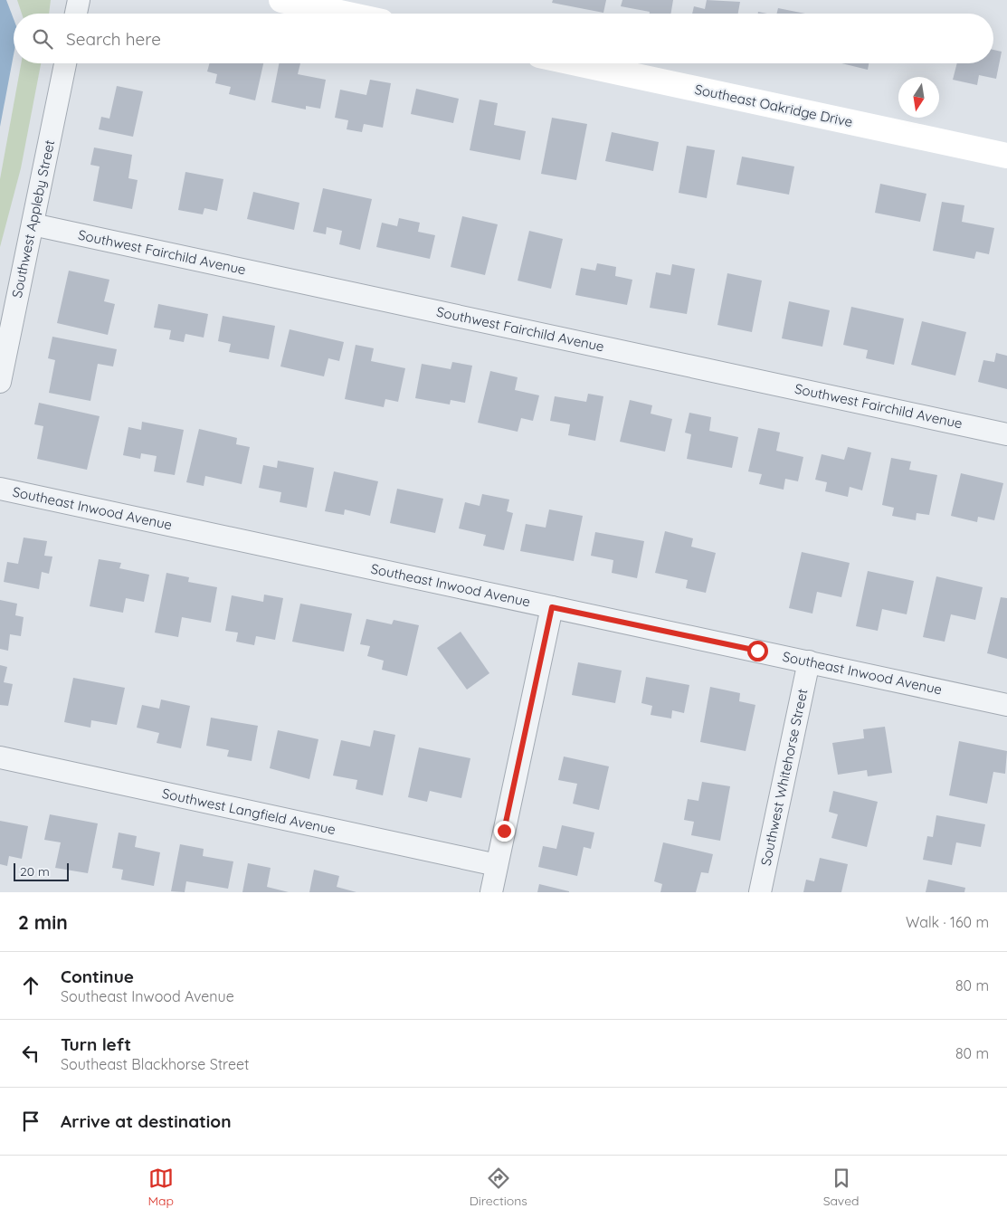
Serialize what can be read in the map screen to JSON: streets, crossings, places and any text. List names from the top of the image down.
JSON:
{
  "streets": {
    "street": [
      "Southeast Oakridge Drive",
      "Southwest Appleby Street",
      "Southwest Fairchild Avenue",
      "Southeast Inwood Avenue",
      "Southwest Whitehorse Street",
      "Southwest Langfield Avenue"
    ]
  },
  "crossings": [
    ["Southwest Appleby Street", "Southwest Fairchild Avenue"],
    ["Southeast Inwood Avenue", "Southwest Whitehorse Street"]
  ],
  "scale_bar": "20 m",
  "north": "bottom",
  "page": {
    "search": "Search here",
    "scale": "20 m",
    "heading": ["2 min", "Walk · 160 m"],
    "list": [
      ["Continue", "Southeast Inwood Avenue", "80 m"],
      ["Turn left", "Southeast Blackhorse Street", "80 m"],
      "Arrive at destination"
    ],
    "nav": ["Map", "Directions", "Saved"]
  }
}
